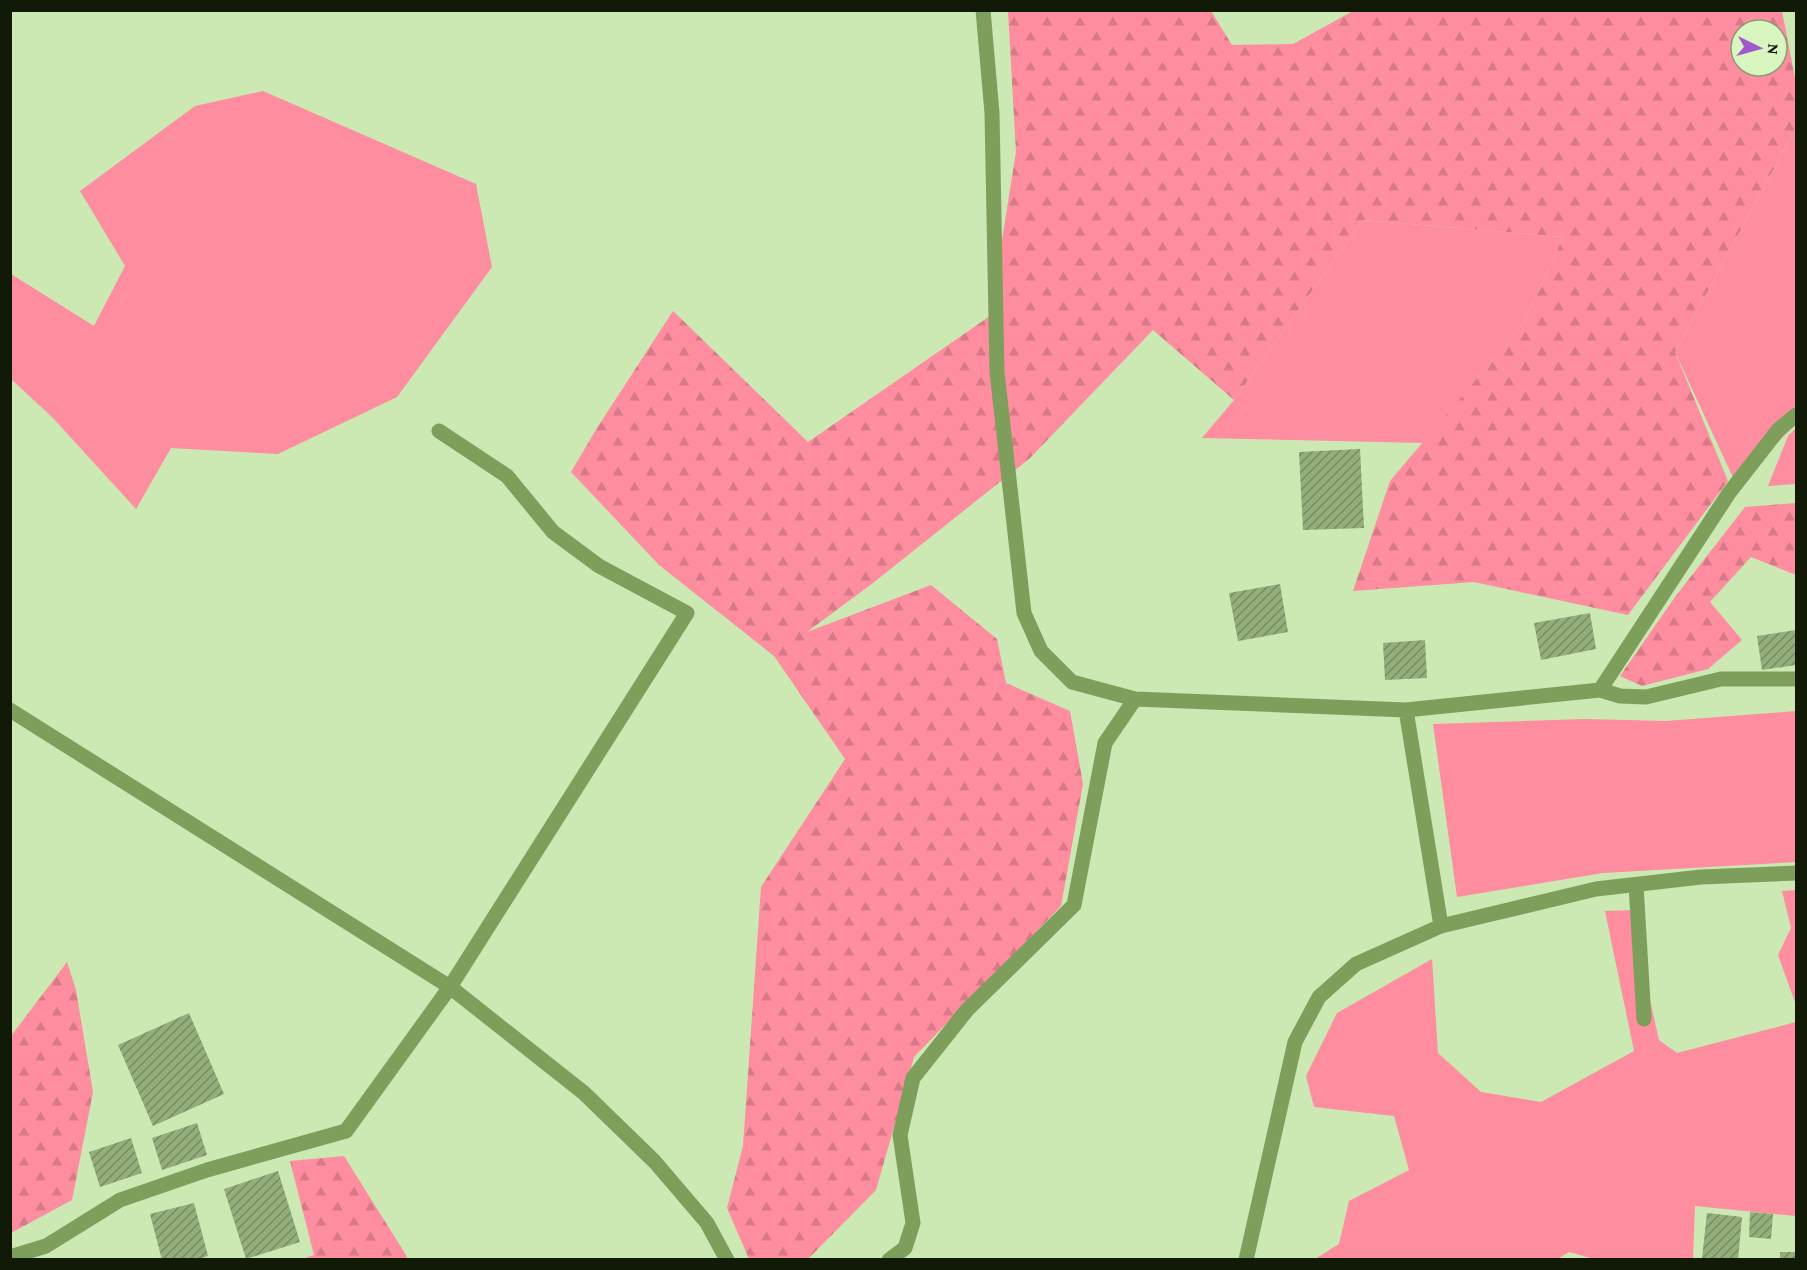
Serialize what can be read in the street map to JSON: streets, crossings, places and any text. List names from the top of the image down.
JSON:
{
  "north": "right"
}
